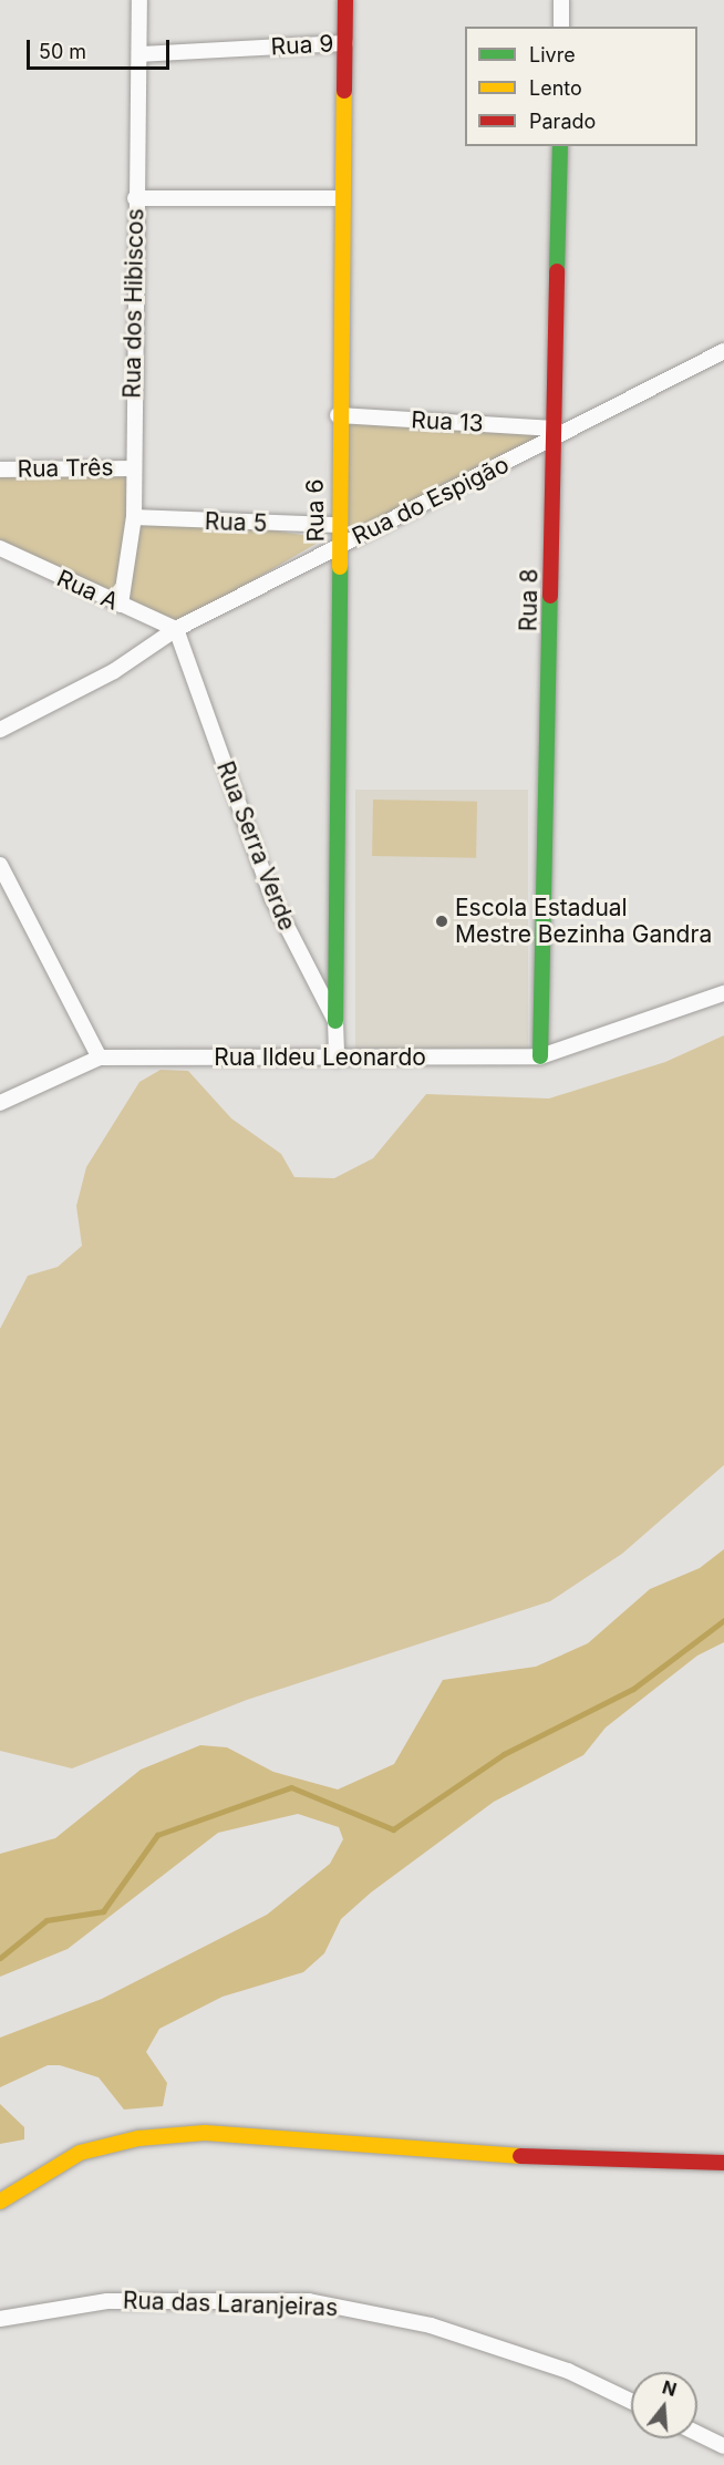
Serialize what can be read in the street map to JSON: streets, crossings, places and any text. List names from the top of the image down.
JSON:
{
  "streets": {
    "street": [
      "Rua 9",
      "Rua dos Hibiscos",
      "Rua 13",
      "Rua Três",
      "Rua do Espigão",
      "Rua 6",
      "Rua 5",
      "Rua A",
      "Rua 8",
      "Rua Serra Verde",
      "Rua Ildeu Leonardo",
      "Rua das Laranjeiras"
    ]
  },
  "crossings": [
    ["Rua 9", "Rua dos Hibiscos"],
    ["Rua 9", "Rua 6"],
    ["Rua dos Hibiscos", "Rua Três"],
    ["Rua dos Hibiscos", "Rua 5"],
    ["Rua dos Hibiscos", "Rua A"],
    ["Rua 13", "Rua do Espigão"],
    ["Rua 13", "Rua 6"],
    ["Rua 13", "Rua 8"],
    ["Rua do Espigão", "Rua 6"],
    ["Rua do Espigão", "Rua A"],
    ["Rua do Espigão", "Rua 8"],
    ["Rua do Espigão", "Rua Serra Verde"],
    ["Rua 6", "Rua 5"],
    ["Rua 6", "Rua Serra Verde"],
    ["Rua A", "Rua Serra Verde"],
    ["Rua 8", "Rua Ildeu Leonardo"],
    ["Rua Serra Verde", "Rua Ildeu Leonardo"]
  ],
  "places": ["Escola Estadual Mestre Bezinha Gandra"],
  "legend": ["Livre", "Lento", "Parado"],
  "scale_bar": "50 m",
  "north": "top"
}
